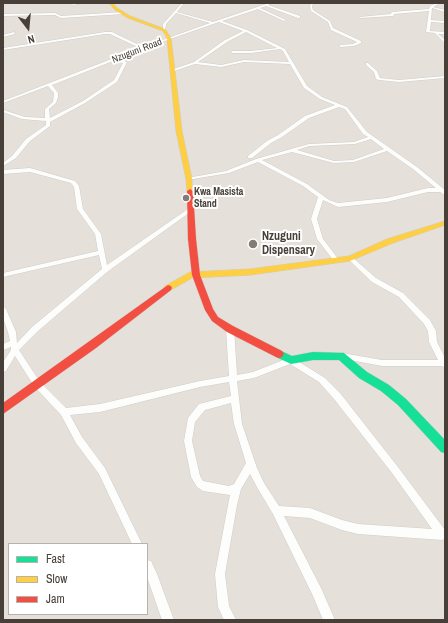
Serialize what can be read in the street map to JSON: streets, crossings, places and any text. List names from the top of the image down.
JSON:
{
  "streets": {
    "street": ["Nzuguni Road"]
  },
  "places": ["Kwa Masista Stand", "Nzuguni Dispensary"],
  "legend": ["Fast", "Slow", "Jam"],
  "north": "bottom"
}
